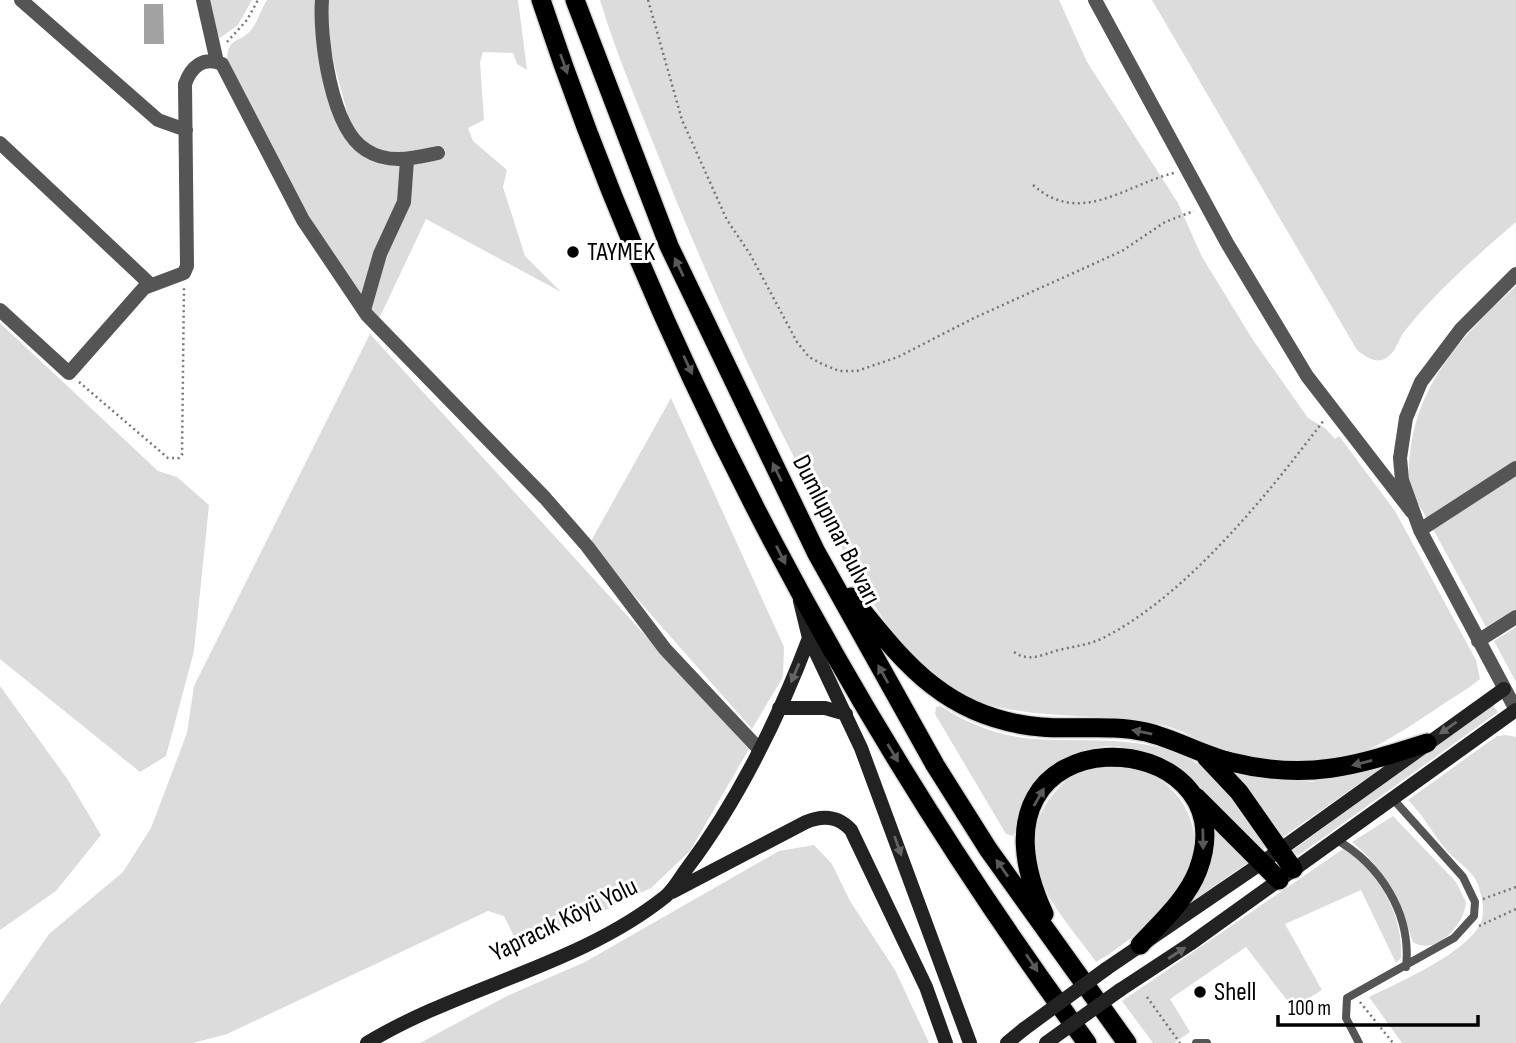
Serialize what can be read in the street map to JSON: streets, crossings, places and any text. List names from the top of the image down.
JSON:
{
  "streets": {
    "highway": ["Dumlupınar Bulvarı"],
    "main road": ["Yapracık Köyü Yolu"]
  },
  "places": ["TAYMEK", "Shell"],
  "scale_bar": "100 m"
}
